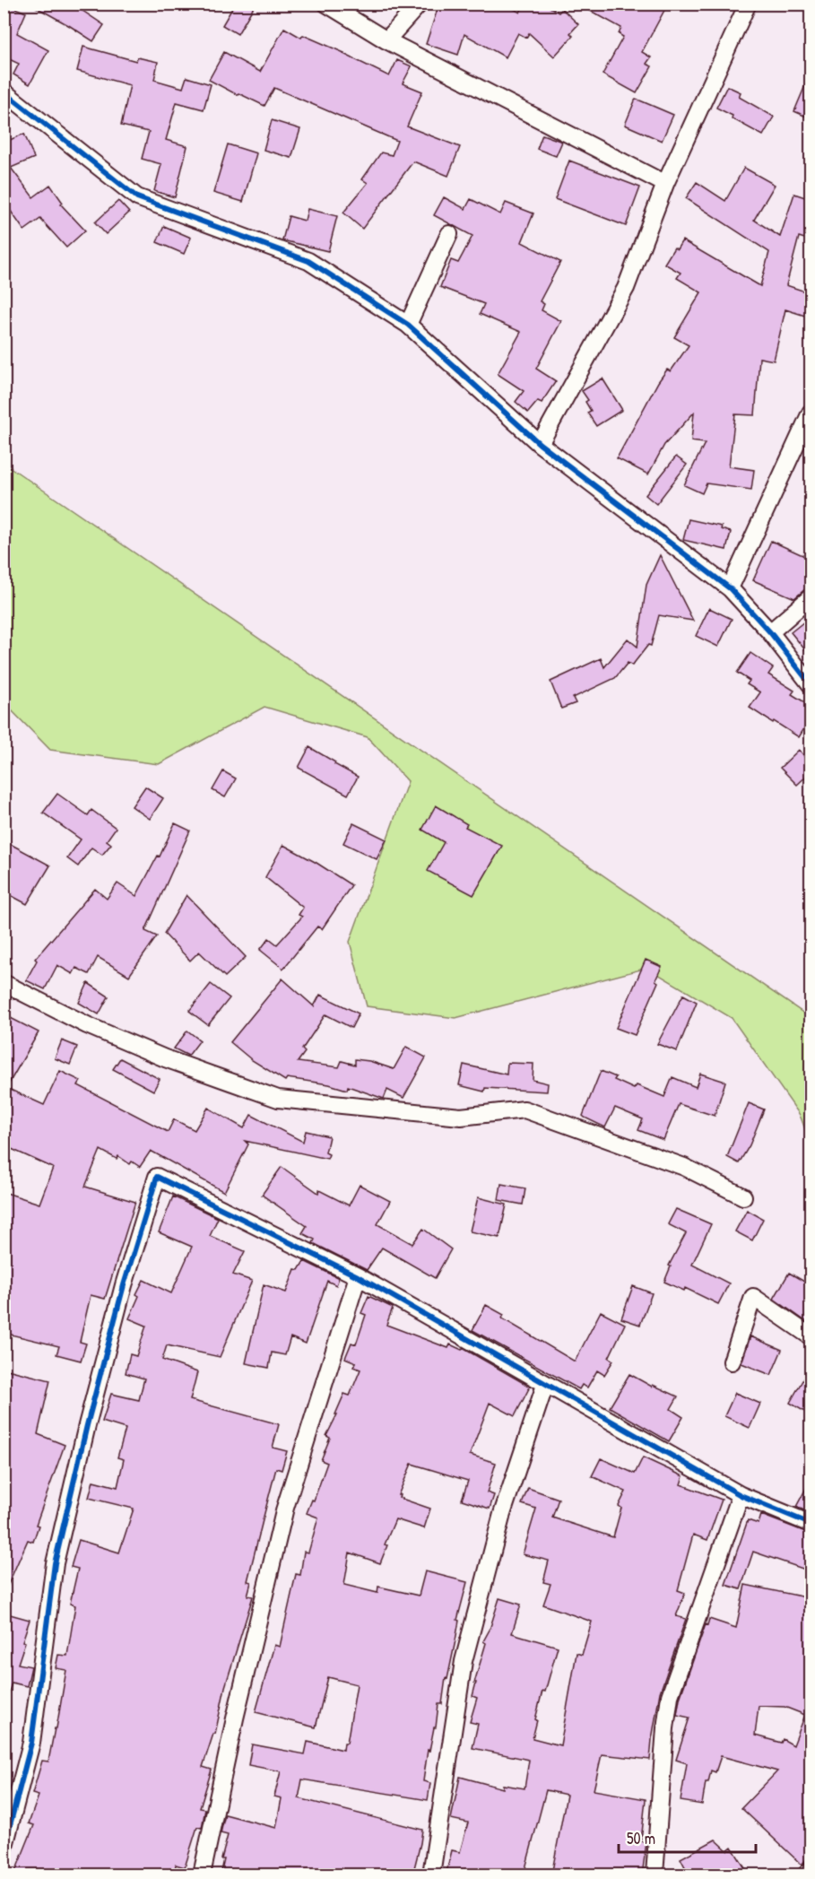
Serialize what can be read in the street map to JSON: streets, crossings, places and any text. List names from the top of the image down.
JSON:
{
  "scale_bar": "50 m"
}
